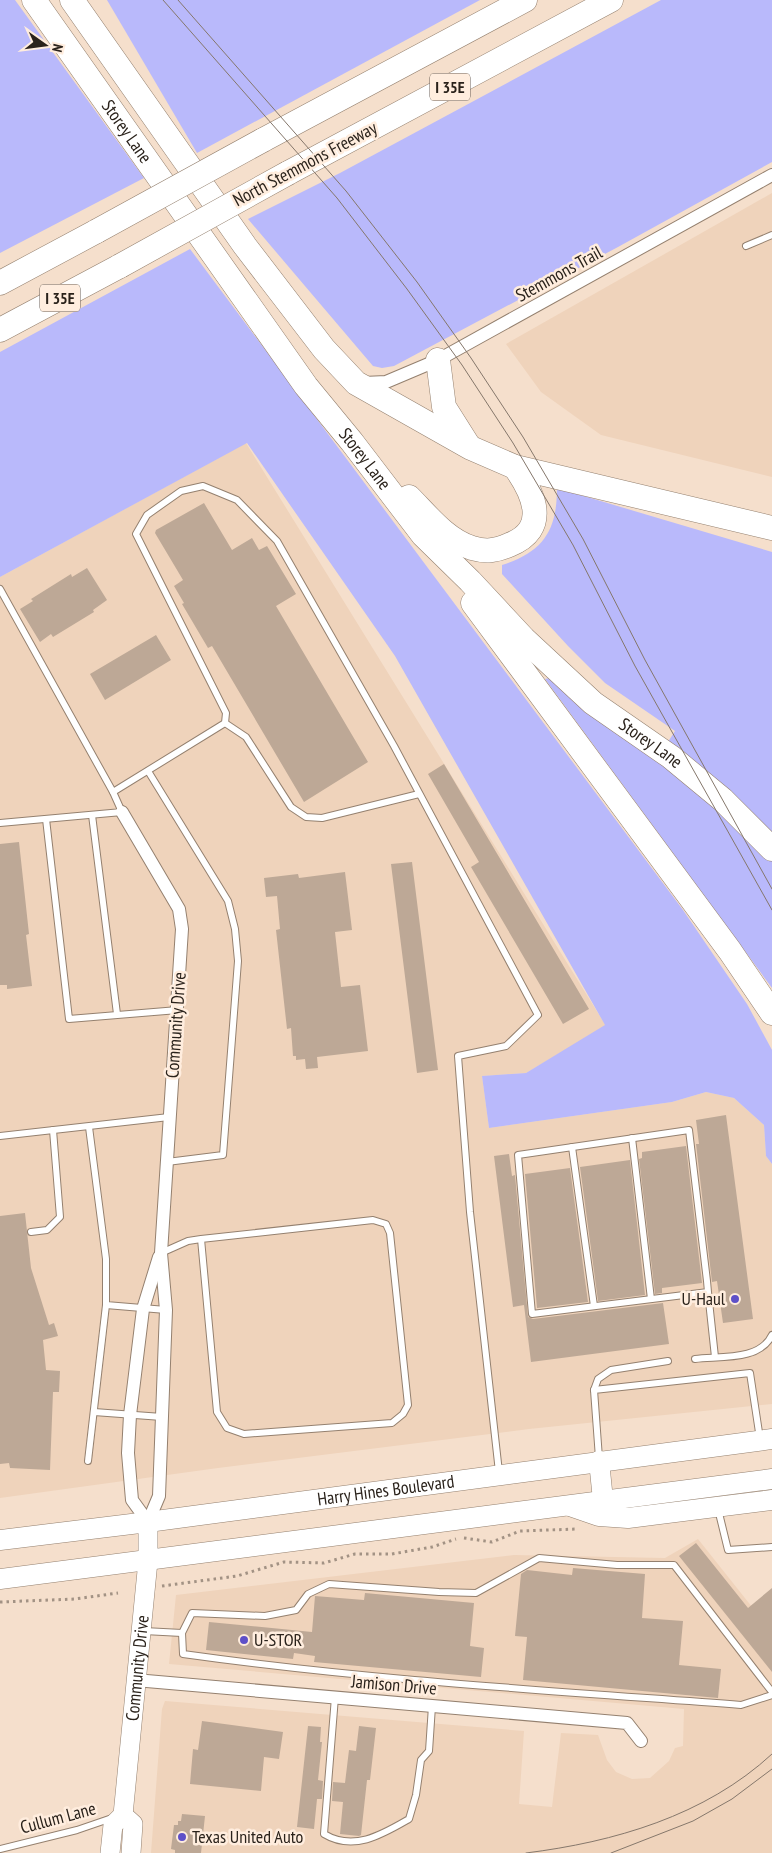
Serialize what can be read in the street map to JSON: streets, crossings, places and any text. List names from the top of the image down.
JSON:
{
  "streets": {
    "highway": ["I 35E", "Storey Lane", "North Stemmons Freeway"],
    "main road": ["Harry Hines Boulevard"],
    "street": ["Stemmons Trail", "Community Drive", "Jamison Drive"],
    "lane": ["Cullum Lane"]
  },
  "crossings": [
    ["Storey Lane", "Stemmons Trail"],
    ["Community Drive", "Harry Hines Boulevard"],
    ["Community Drive", "Jamison Drive"],
    ["Community Drive", "Cullum Lane"]
  ],
  "places": ["U-Haul", "U-STOR", "Texas United Auto"],
  "north": "right"
}
